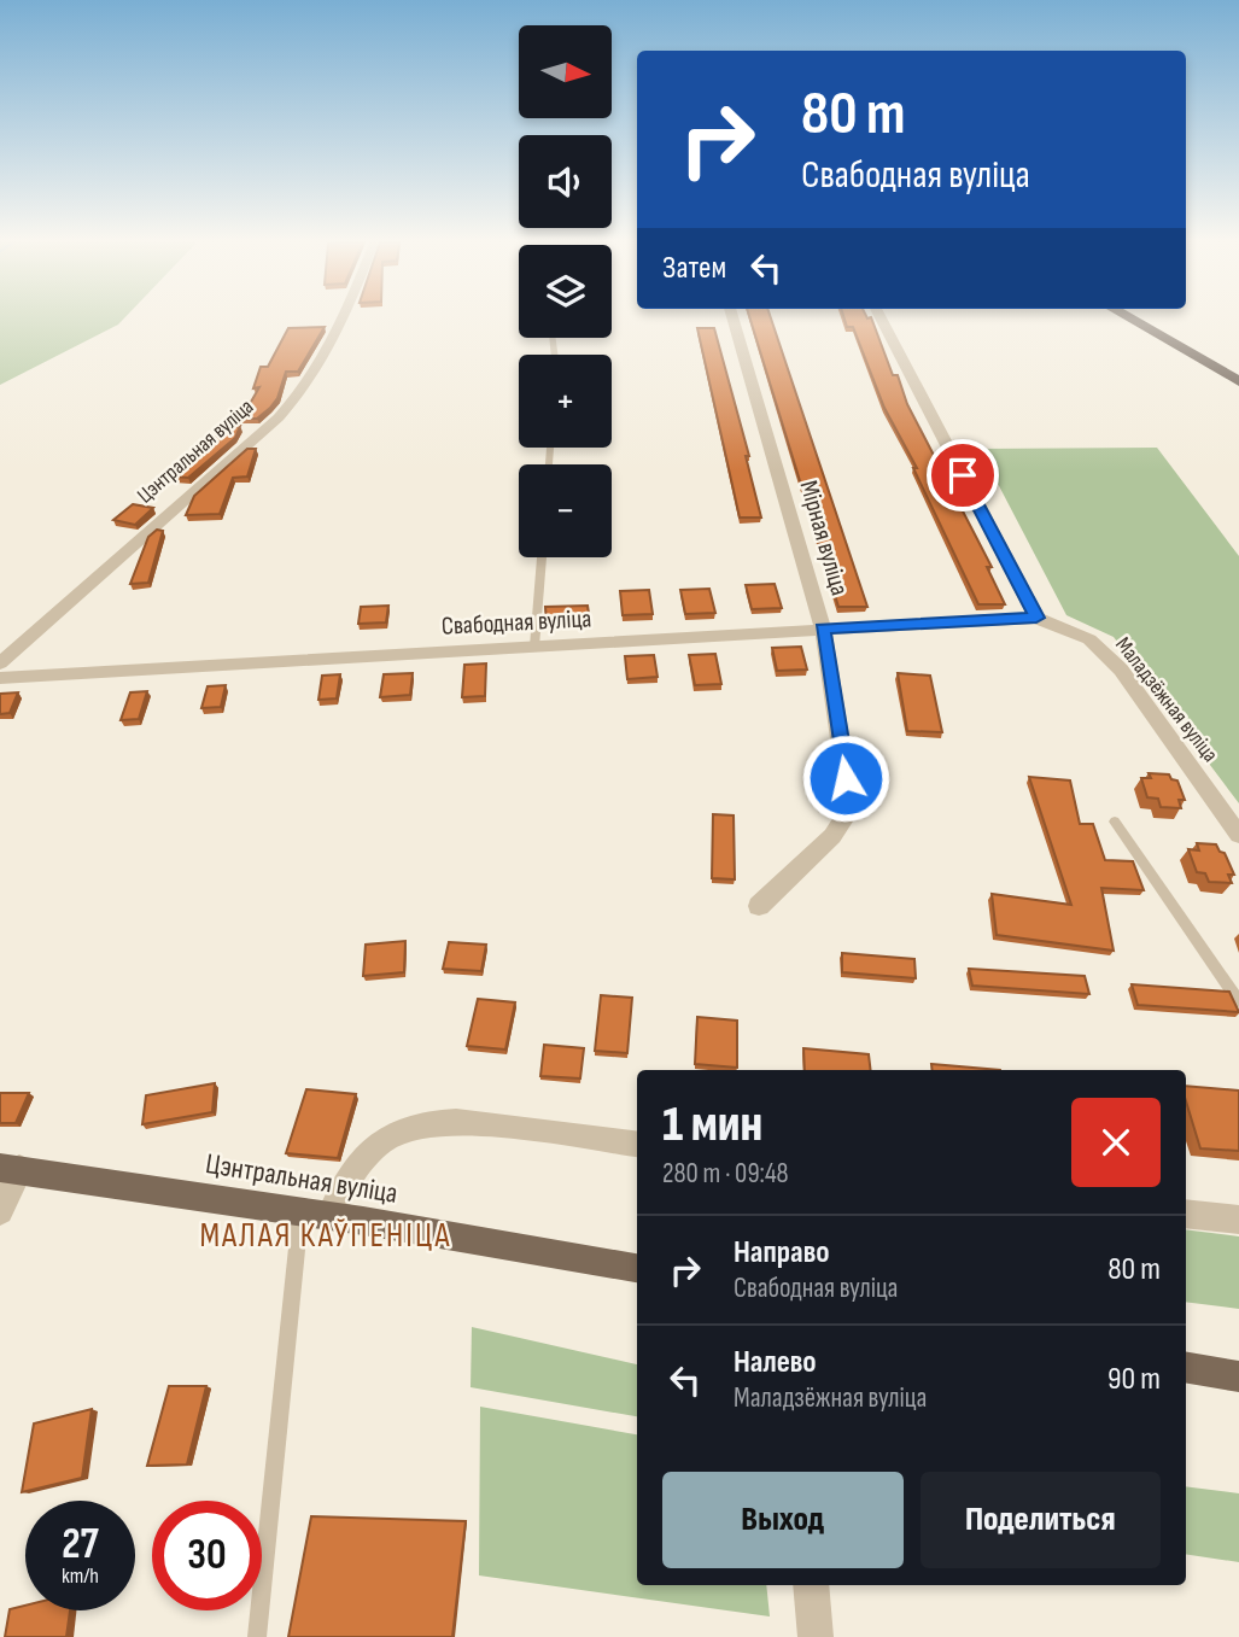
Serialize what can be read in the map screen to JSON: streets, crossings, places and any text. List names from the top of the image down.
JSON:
{
  "streets": {
    "main road": ["Цэнтральная вуліца"],
    "street": ["Мірная вуліца", "Свабодная вуліца", "Маладзёжная вуліца"]
  },
  "crossings": [
    ["Мірная вуліца", "Свабодная вуліца"],
    ["Свабодная вуліца", "Маладзёжная вуліца"]
  ],
  "districts": ["МАЛАЯ КАЎПЕНІЦА"],
  "north": "right",
  "page": {
    "map_buttons": ["+", "−"],
    "turn": ["80 m", "Свабодная вуліца"],
    "then": "Затем",
    "heading": ["1 мин", "280 m · 09:48"],
    "list": [
      {
        "name": "Направо",
        "note": "Свабодная вуліца",
        "value": "80 m"
      },
      {
        "name": "Налево",
        "note": "Маладзёжная вуліца",
        "value": "90 m"
      }
    ],
    "buttons": ["Выход", "Поделиться"],
    "speed": "27 km/h",
    "limit": "30"
  }
}
